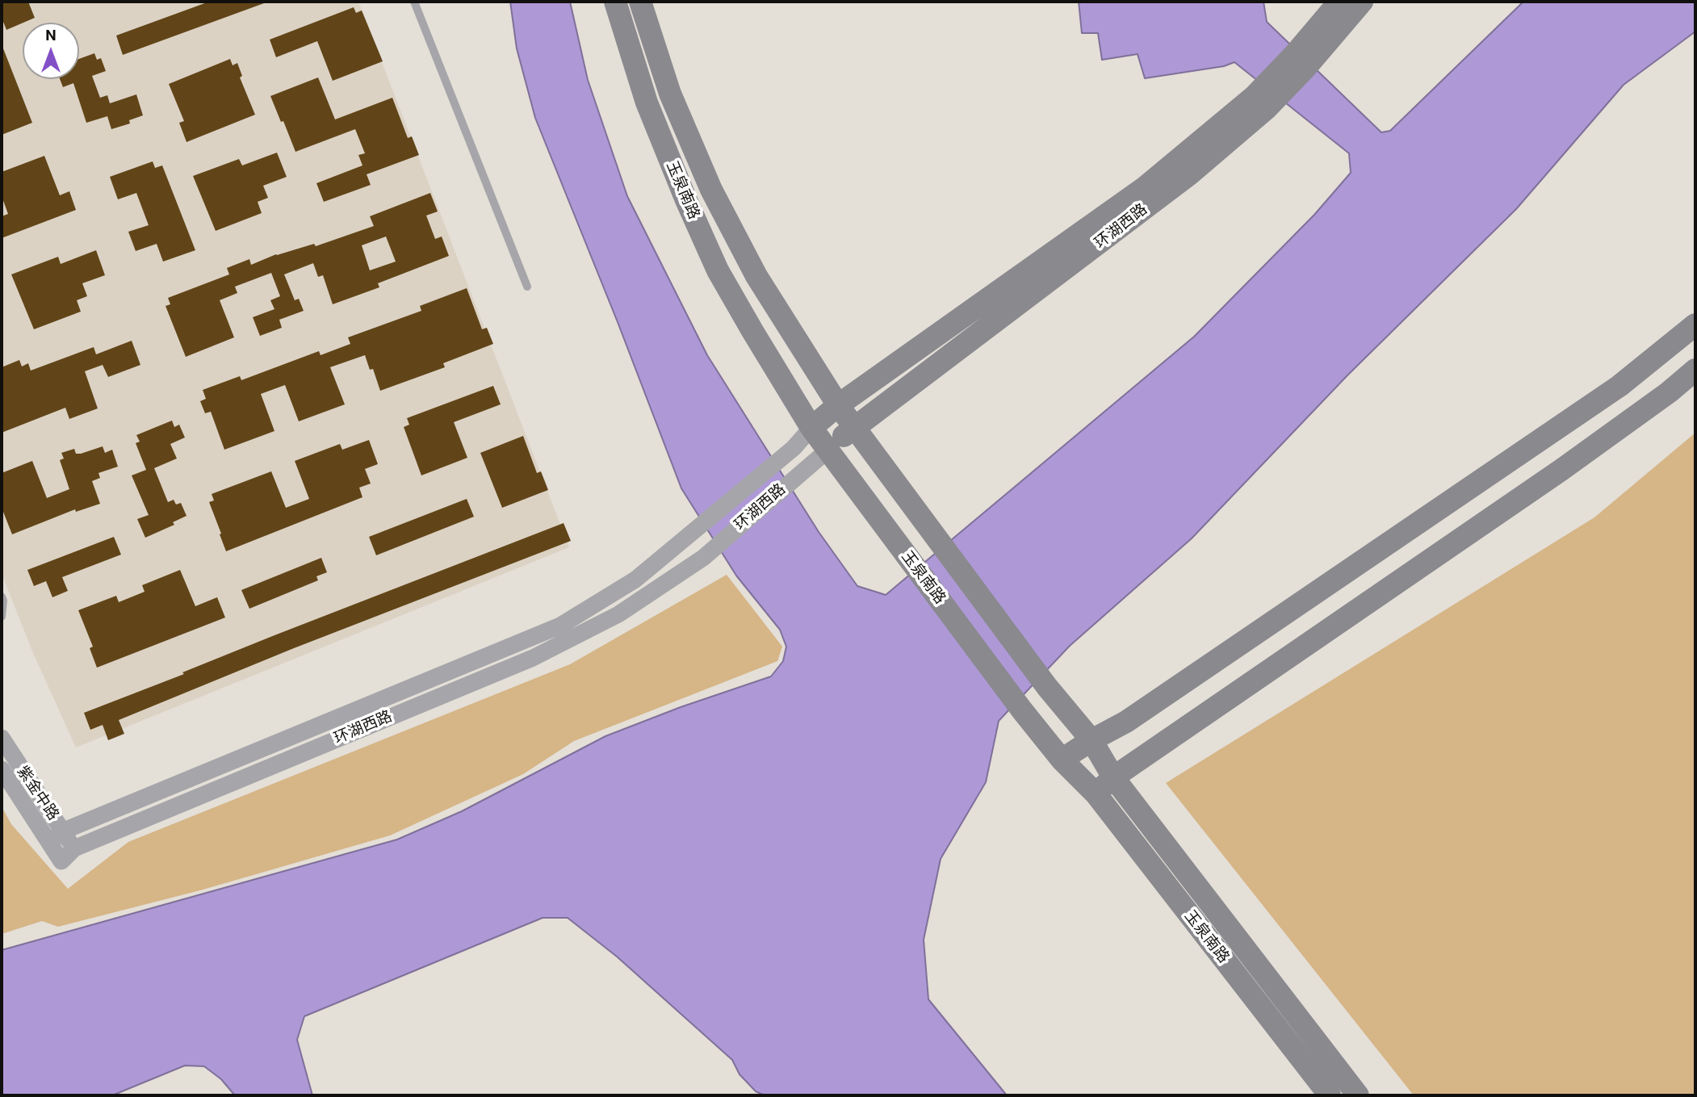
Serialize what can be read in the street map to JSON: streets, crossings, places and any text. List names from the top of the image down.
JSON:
{
  "streets": {
    "street": ["玉泉南路", "环湖西路", "紫金中路"]
  },
  "crossings": [
    ["玉泉南路", "环湖西路"],
    ["环湖西路", "紫金中路"]
  ],
  "north": "top"
}
